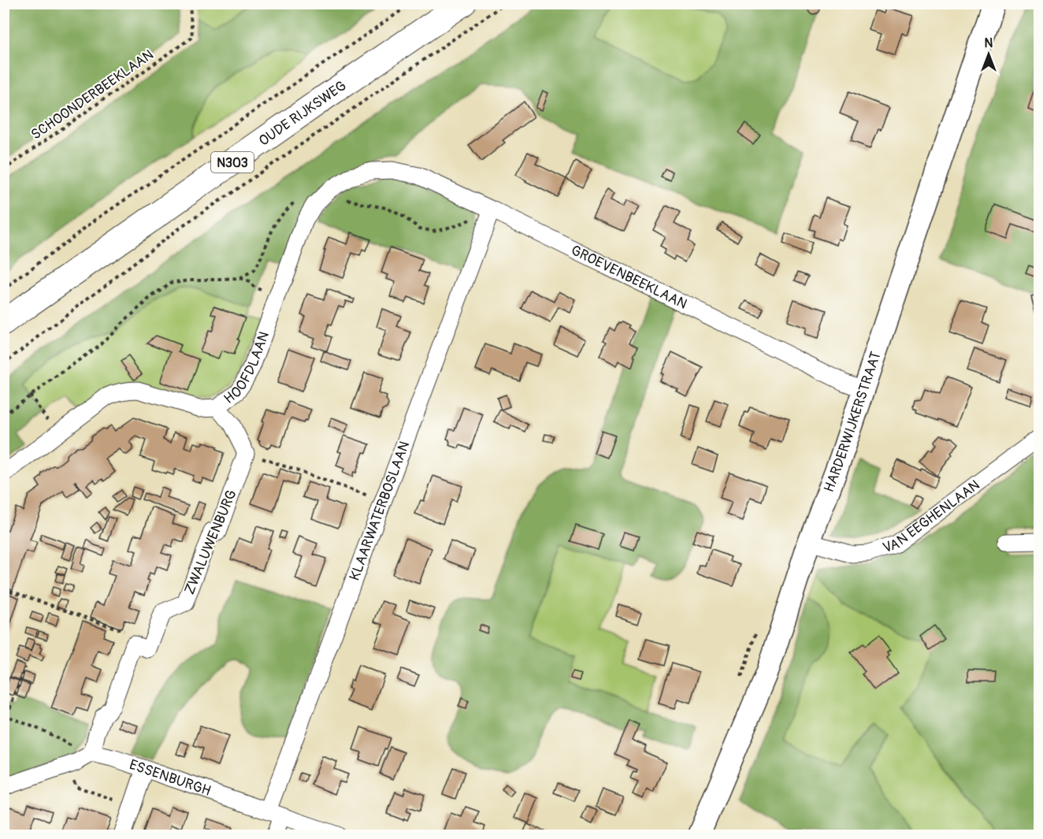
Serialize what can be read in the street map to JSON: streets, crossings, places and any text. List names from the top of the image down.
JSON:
{
  "streets": {
    "main road": ["OUDE RIJKSWEG", "N303", "HARDERWIJKERSTRAAT"],
    "street": [
      "GROEVENBEEKLAAN",
      "HOOFDLAAN",
      "KLAARWATERBOSLAAN",
      "VAN EEGHENLAAN",
      "ZWALUWENBURG",
      "ESSENBURGH"
    ],
    "path": ["SCHOONDERBEEKLAAN"]
  },
  "crossings": [
    ["GROEVENBEEKLAAN", "HOOFDLAAN"],
    ["GROEVENBEEKLAAN", "HARDERWIJKERSTRAAT"],
    ["GROEVENBEEKLAAN", "KLAARWATERBOSLAAN"],
    ["HARDERWIJKERSTRAAT", "VAN EEGHENLAAN"],
    ["KLAARWATERBOSLAAN", "ESSENBURGH"]
  ],
  "north": "top"
}
